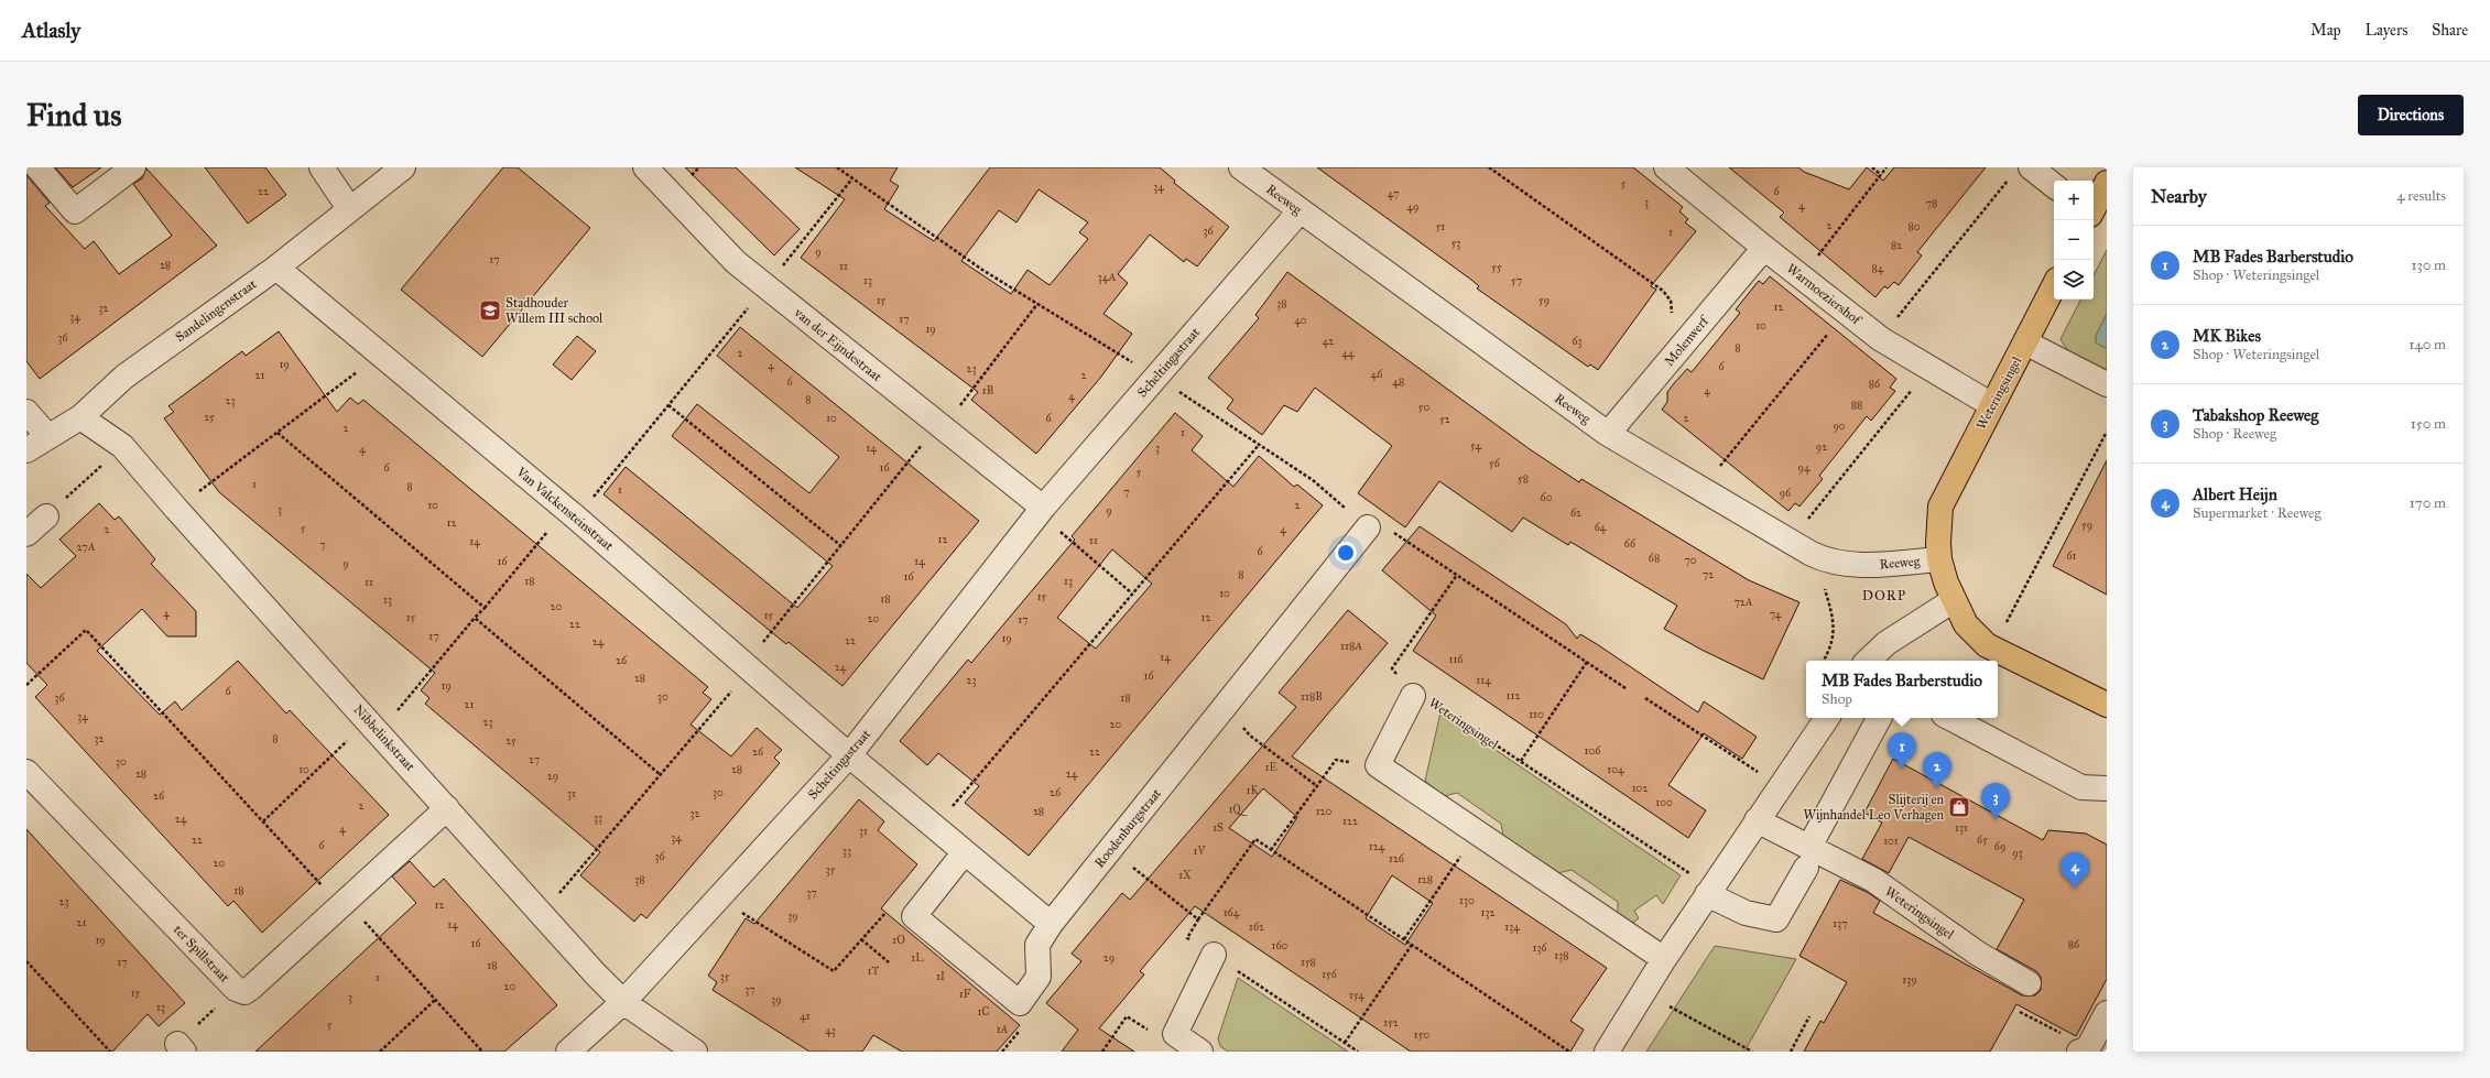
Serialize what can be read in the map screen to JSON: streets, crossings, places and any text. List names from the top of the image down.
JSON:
{
  "streets": {
    "main road": ["Reeweg", "Weteringsingel"],
    "street": [
      "Warmoeziershof",
      "Sandelingenstraat",
      "Molenwerf",
      "van der Eijndestraat",
      "Scheltingastraat",
      "Van Valckensteinstraat",
      "Nibbelinkstraat",
      "Roodenburgstraat",
      "ter Spillstraat"
    ]
  },
  "crossings": [
    ["Reeweg", "Molenwerf"],
    ["Reeweg", "Scheltingastraat"],
    ["Reeweg", "Weteringsingel"],
    ["Warmoeziershof", "Molenwerf"],
    ["Warmoeziershof", "Weteringsingel"],
    ["Sandelingenstraat", "Van Valckensteinstraat"],
    ["Sandelingenstraat", "Nibbelinkstraat"],
    ["van der Eijndestraat", "Scheltingastraat"],
    ["Scheltingastraat", "Van Valckensteinstraat"],
    ["Scheltingastraat", "Nibbelinkstraat"],
    ["Nibbelinkstraat", "ter Spillstraat"]
  ],
  "districts": ["DORP"],
  "places": {
    "school or university": ["Stadhouder Willem III school"],
    "shop": ["Slijterij en Wijnhandel Leo Verhagen"]
  },
  "house_numbers": [
    "5",
    "34",
    "22",
    "6",
    "47",
    "3",
    "78",
    "4",
    "49",
    "2",
    "51",
    "80",
    "36",
    "1",
    "53",
    "82",
    "9",
    "17",
    "28",
    "11",
    "55",
    "84",
    "34A",
    "13",
    "57",
    "15",
    "59",
    "38",
    "12",
    "32",
    "34",
    "17",
    "40",
    "10",
    "19",
    "36",
    "42",
    "63",
    "8",
    "2",
    "44",
    "19",
    "4",
    "6",
    "23",
    "46",
    "21",
    "2",
    "6",
    "48",
    "86",
    "1B",
    "4",
    "4",
    "8",
    "23",
    "88",
    "50",
    "25",
    "10",
    "6",
    "2",
    "52",
    "90",
    "2",
    "1",
    "54",
    "92",
    "14",
    "3",
    "4",
    "56",
    "6",
    "16",
    "94",
    "5",
    "58",
    "1",
    "8",
    "1",
    "7",
    "96",
    "60",
    "10",
    "2",
    "3",
    "9",
    "62",
    "12",
    "59",
    "64",
    "5",
    "2",
    "4",
    "12",
    "11",
    "14",
    "66",
    "7",
    "27A",
    "6",
    "61",
    "68",
    "70",
    "16",
    "14",
    "9",
    "8",
    "72",
    "16",
    "18",
    "13",
    "11",
    "10",
    "15",
    "18",
    "13",
    "72A",
    "20",
    "4",
    "74",
    "15",
    "15",
    "12",
    "20",
    "17",
    "22",
    "17",
    "19",
    "22",
    "24",
    "118A",
    "14",
    "116",
    "26",
    "24",
    "16",
    "28",
    "23",
    "114",
    "19",
    "6",
    "112",
    "30",
    "118B",
    "36",
    "18",
    "21",
    "110",
    "34",
    "23",
    "20",
    "32",
    "8",
    "25",
    "106",
    "26",
    "22",
    "27",
    "30",
    "1E",
    "10",
    "28",
    "104",
    "28",
    "24",
    "29",
    "102",
    "1K",
    "30",
    "26",
    "31",
    "26",
    "100",
    "2",
    "1Q",
    "28",
    "120",
    "32",
    "33",
    "24",
    "122",
    "1S",
    "131",
    "4",
    "31",
    "34",
    "22",
    "65",
    "101",
    "6",
    "124",
    "69",
    "33",
    "1V",
    "93",
    "36",
    "126",
    "20",
    "35",
    "1X",
    "38",
    "128",
    "18",
    "37",
    "130",
    "23",
    "12",
    "164",
    "132",
    "39",
    "21",
    "137",
    "14",
    "162",
    "134",
    "19",
    "1O",
    "16",
    "86",
    "160",
    "136",
    "138",
    "1L",
    "29",
    "17",
    "158",
    "18",
    "1T",
    "156",
    "35",
    "1I",
    "1",
    "139",
    "20",
    "37",
    "15",
    "1F",
    "154",
    "3",
    "39",
    "13",
    "1C",
    "41",
    "152",
    "5",
    "1A",
    "43",
    "150"
  ],
  "page": {
    "header": "Atlasly",
    "nav": ["Map", "Layers", "Share"],
    "buttons": "Directions",
    "title": "Find us",
    "heading": ["Nearby", "4 results"],
    "map_buttons": ["+", "−"],
    "list": [
      {
        "mark": "1",
        "name": "MB Fades Barberstudio",
        "note": "Shop · Weteringsingel",
        "value": "130 m"
      },
      {
        "mark": "2",
        "name": "MK Bikes",
        "note": "Shop · Weteringsingel",
        "value": "140 m"
      },
      {
        "mark": "3",
        "name": "Tabakshop Reeweg",
        "note": "Shop · Reeweg",
        "value": "150 m"
      },
      {
        "mark": "4",
        "name": "Albert Heijn",
        "note": "Supermarket · Reeweg",
        "value": "170 m"
      }
    ],
    "popup": ["MB Fades Barberstudio", "Shop"],
    "pins": [
      "1",
      "2",
      "3",
      "4"
    ]
  }
}
